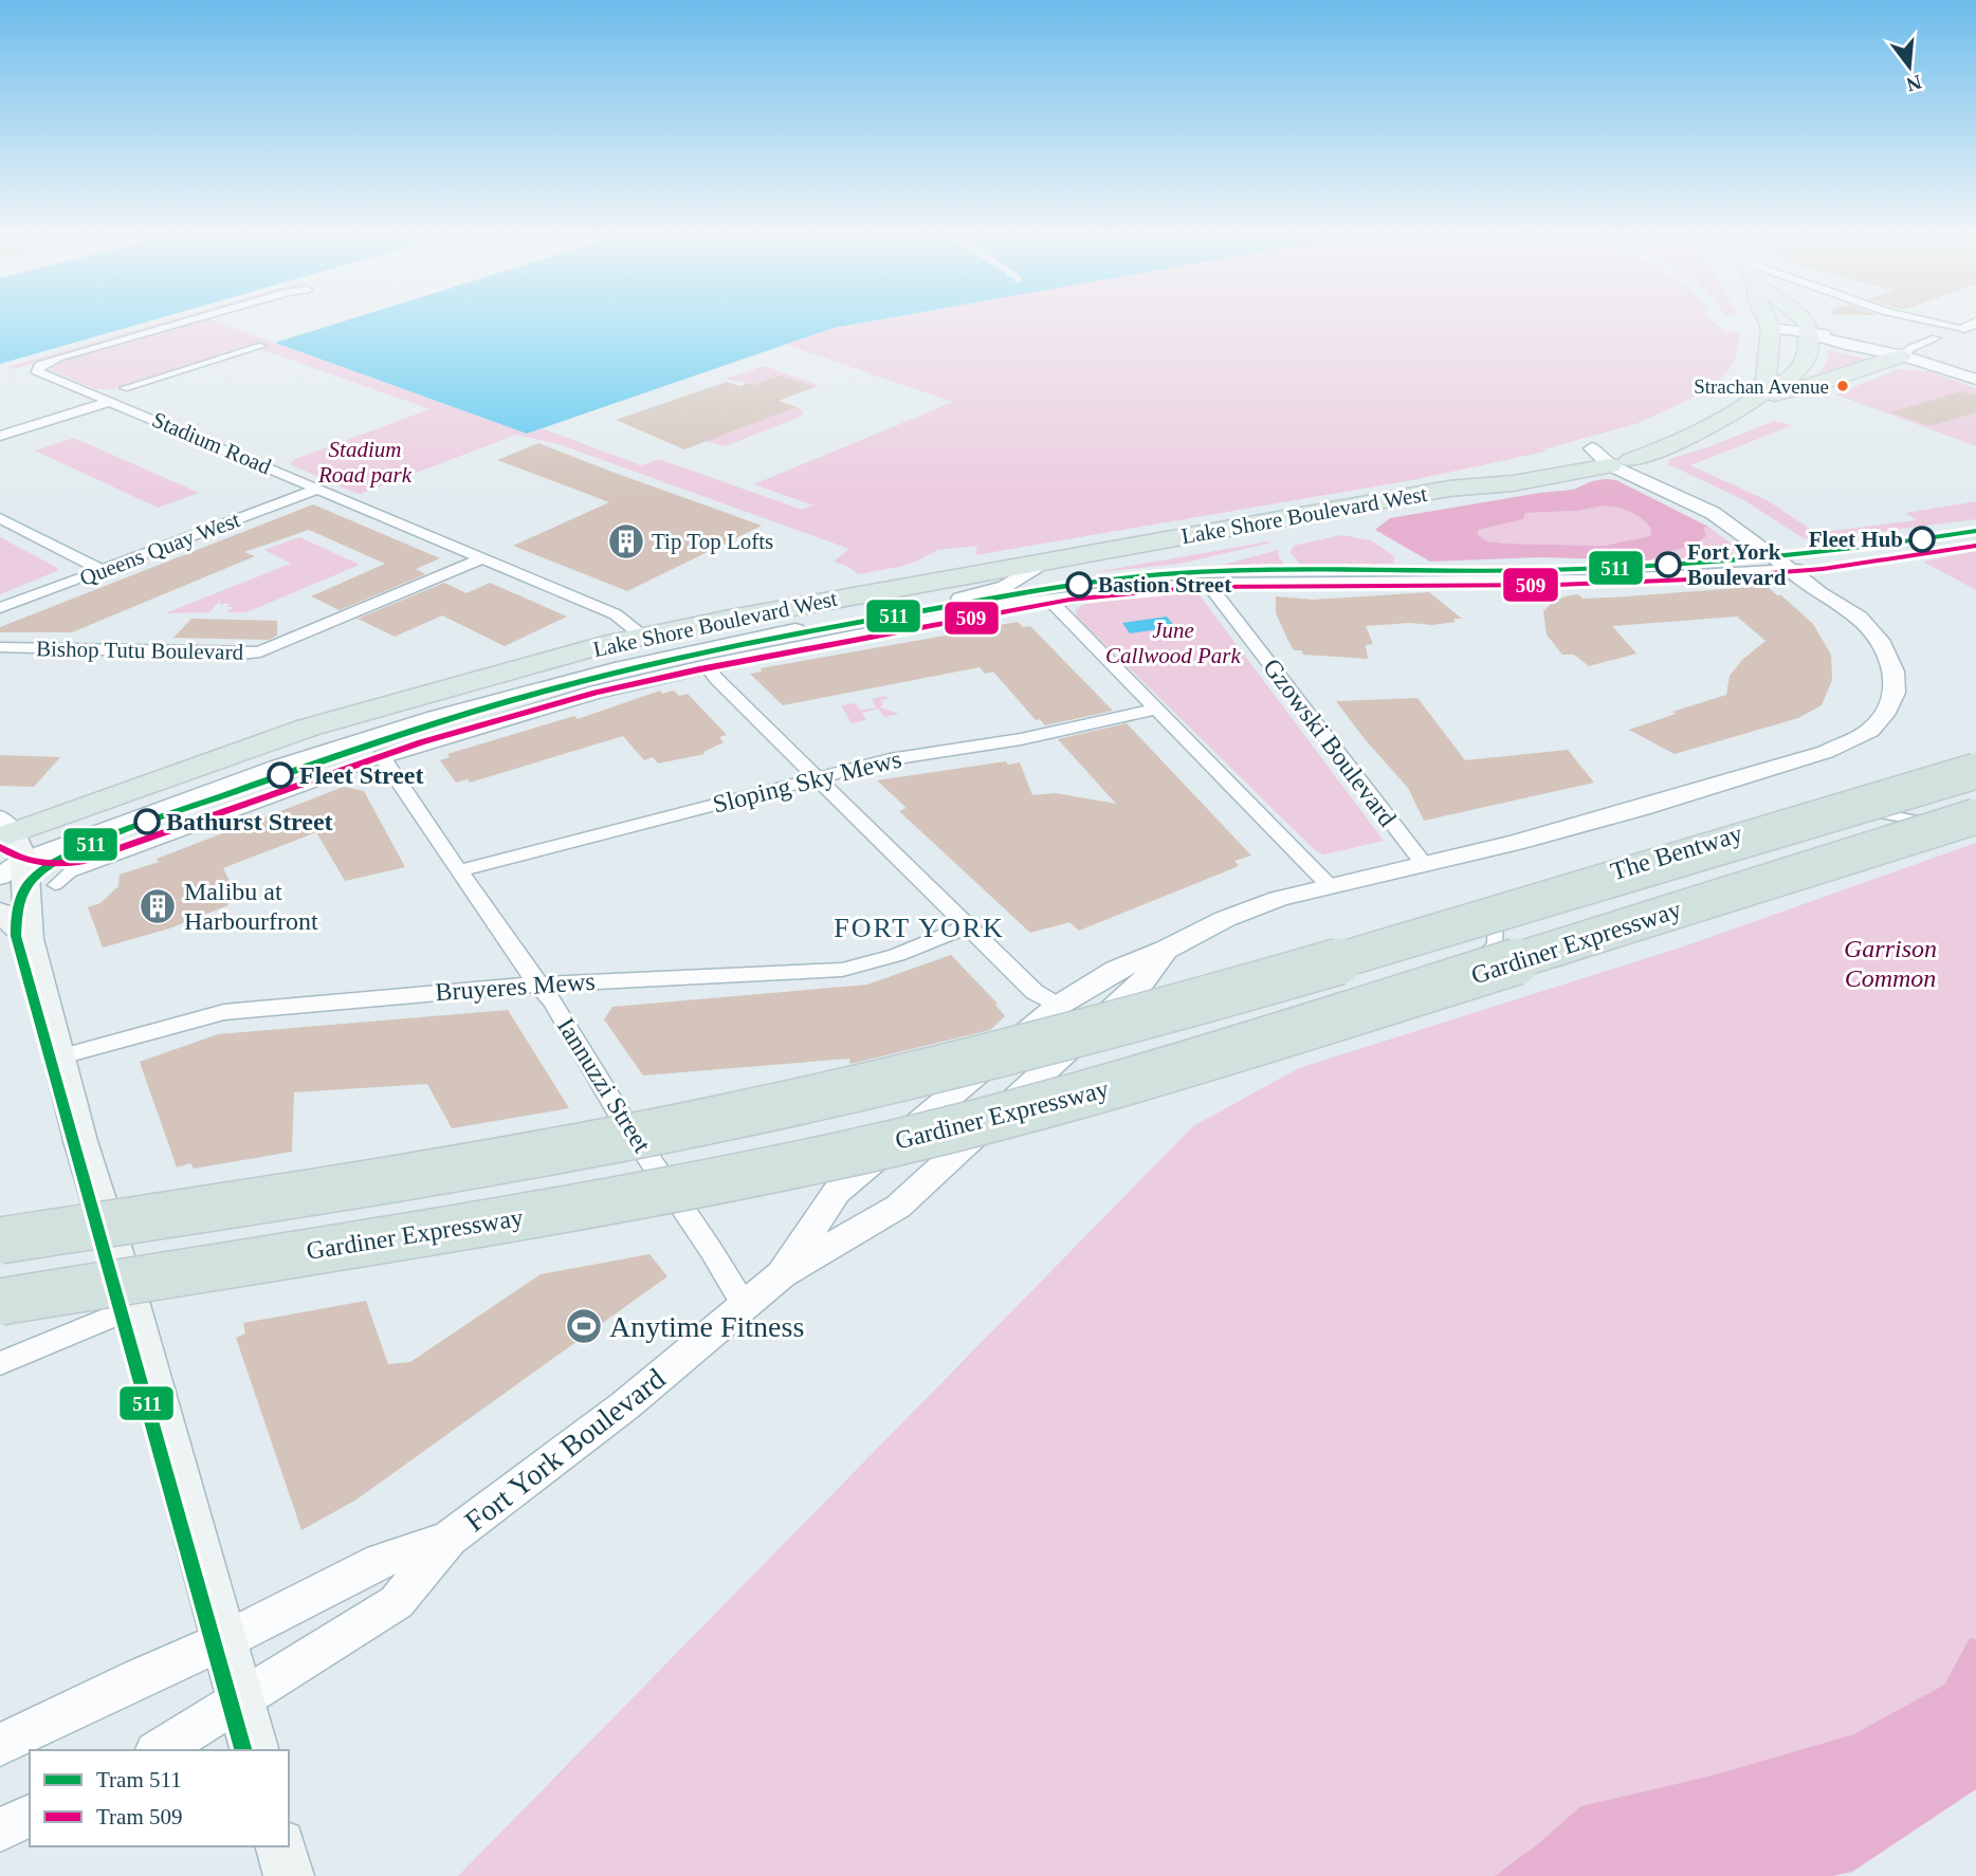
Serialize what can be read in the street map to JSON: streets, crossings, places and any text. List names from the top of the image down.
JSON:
{
  "streets": {
    "highway": ["Lake Shore Boulevard West", "Gardiner Expressway"],
    "street": [
      "Stadium Road",
      "Queens Quay West",
      "Bishop Tutu Boulevard",
      "Gzowski Boulevard",
      "Sloping Sky Mews",
      "The Bentway",
      "Bruyeres Mews",
      "Iannuzzi Street",
      "Fort York Boulevard"
    ]
  },
  "crossings": [
    ["Stadium Road", "Lake Shore Boulevard West"],
    ["Stadium Road", "Queens Quay West"],
    ["Stadium Road", "Bishop Tutu Boulevard"],
    ["Lake Shore Boulevard West", "Fort York Boulevard"],
    ["Gzowski Boulevard", "Fort York Boulevard"],
    ["Sloping Sky Mews", "Iannuzzi Street"],
    ["Bruyeres Mews", "Iannuzzi Street"],
    ["Iannuzzi Street", "Fort York Boulevard"]
  ],
  "districts": ["FORT YORK"],
  "parks": ["Stadium Road park", "June Callwood Park", "Garrison Common"],
  "places": {
    "other": [
      "Strachan Avenue",
      "Fleet Hub",
      "Fort York Boulevard",
      "Bastion Street",
      "Fleet Street",
      "Bathurst Street"
    ],
    "building": ["Tip Top Lofts", "Malibu at Harbourfront"],
    "sports": ["Anytime Fitness"]
  },
  "lines": ["tram line 511", "tram line 509"],
  "legend": ["Tram 511", "Tram 509"],
  "north": "bottom"
}
